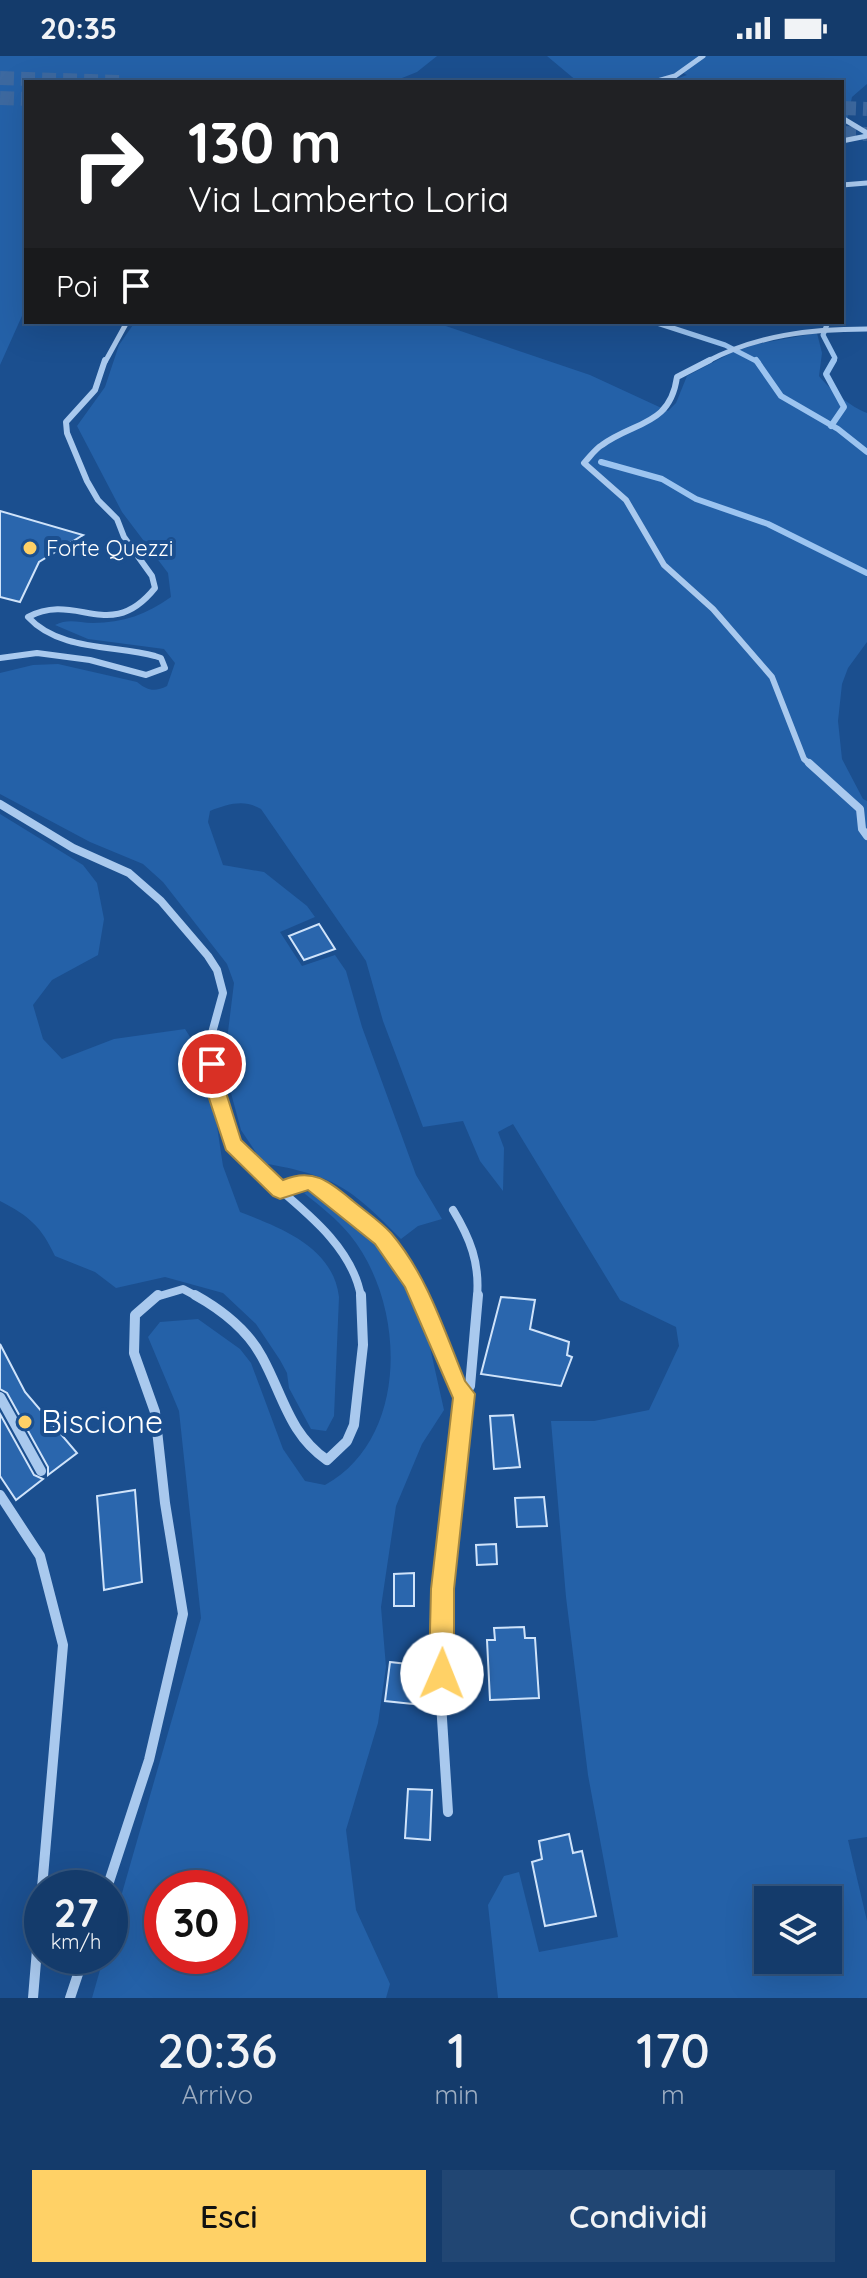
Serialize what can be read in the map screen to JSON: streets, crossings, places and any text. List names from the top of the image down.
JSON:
{
  "places": ["Forte Quezzi", "Biscione"],
  "page": {
    "status": "20:35",
    "turn": ["130 m", "Via Lamberto Loria"],
    "then": "Poi",
    "speed": "27 km/h",
    "limit": "30",
    "eta": [
      "20:36",
      "Arrivo",
      "1",
      "min",
      "170",
      "m"
    ],
    "buttons": ["Esci", "Condividi"]
  }
}
